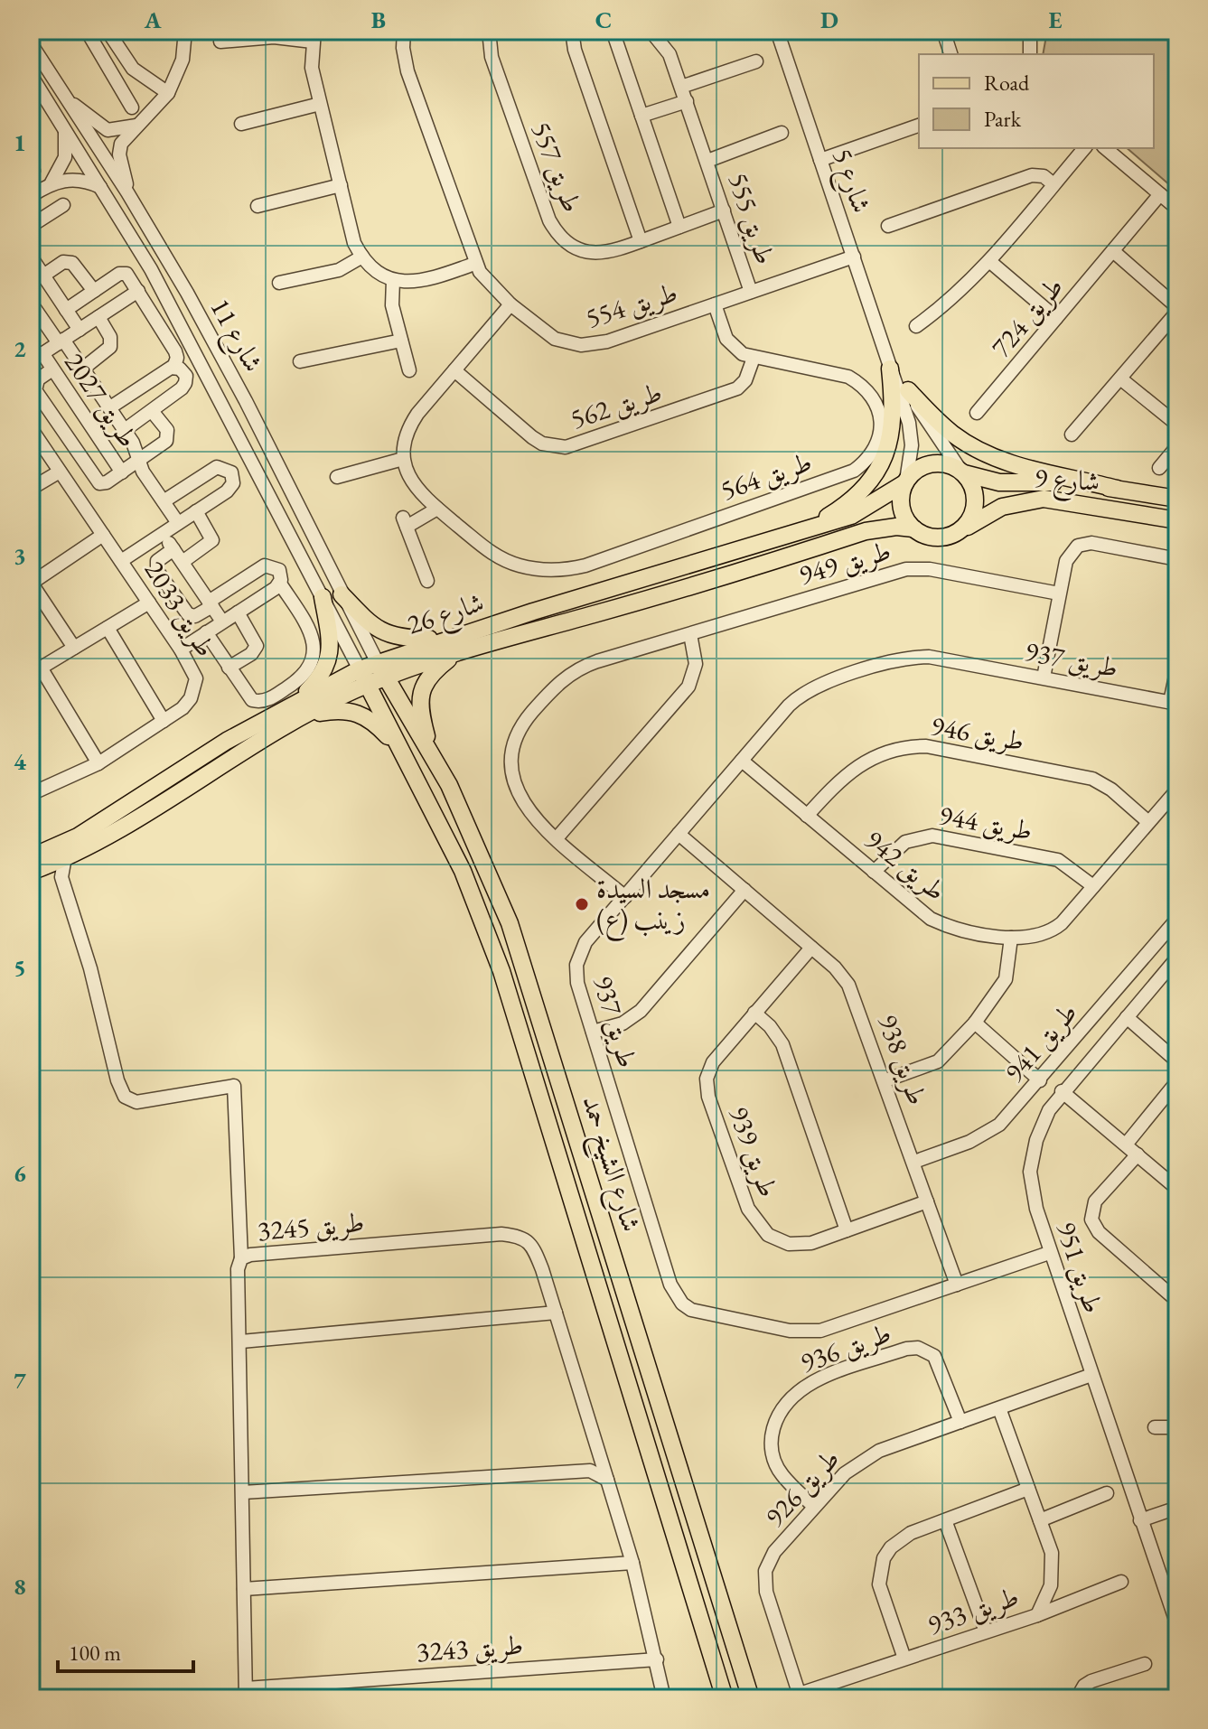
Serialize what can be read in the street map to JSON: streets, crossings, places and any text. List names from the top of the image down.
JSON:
{
  "streets": {
    "main road": ["شارع 9", "شارع 26", "شارع الشيخ حمد"],
    "street": [
      "طريق 557",
      "شارع 5",
      "طريق 555",
      "طريق 554",
      "طريق 724",
      "شارع 11",
      "طريق 2027",
      "طريق 562",
      "طريق 564",
      "طريق 949",
      "طريق 2033",
      "طريق 937",
      "طريق 946",
      "طريق 944",
      "طريق 942",
      "طريق 941",
      "طريق 938",
      "طريق 939",
      "طريق 3245",
      "طريق 951",
      "طريق 936",
      "طريق 926",
      "طريق 933",
      "طريق 3243"
    ]
  },
  "crossings": [
    ["طريق 557", "طريق 555"],
    ["شارع 5", "طريق 554"],
    ["شارع 5", "شارع 9"],
    ["شارع 5", "شارع 26"],
    ["طريق 555", "طريق 554"],
    ["طريق 554", "طريق 564"],
    ["شارع 11", "شارع 26"],
    ["شارع 11", "شارع الشيخ حمد"],
    ["طريق 562", "طريق 564"],
    ["شارع 9", "شارع 26"],
    ["طريق 949", "طريق 937"],
    ["شارع 26", "شارع الشيخ حمد"],
    ["طريق 937", "طريق 942"],
    ["طريق 937", "طريق 938"],
    ["طريق 937", "طريق 951"],
    ["طريق 946", "طريق 942"],
    ["طريق 944", "طريق 942"],
    ["طريق 941", "طريق 938"],
    ["طريق 938", "طريق 939"],
    ["طريق 3245", "طريق 3243"],
    ["طريق 951", "طريق 926"],
    ["طريق 936", "طريق 926"],
    ["طريق 926", "طريق 933"]
  ],
  "places": ["مسجد السيدة زينب (ع)"],
  "legend": ["Road", "Park"],
  "scale_bar": "100 m",
  "grid": {
    "columns": [
      "A",
      "B",
      "C",
      "D",
      "E"
    ],
    "rows": [
      "1",
      "2",
      "3",
      "4",
      "5",
      "6",
      "7",
      "8"
    ]
  }
}
